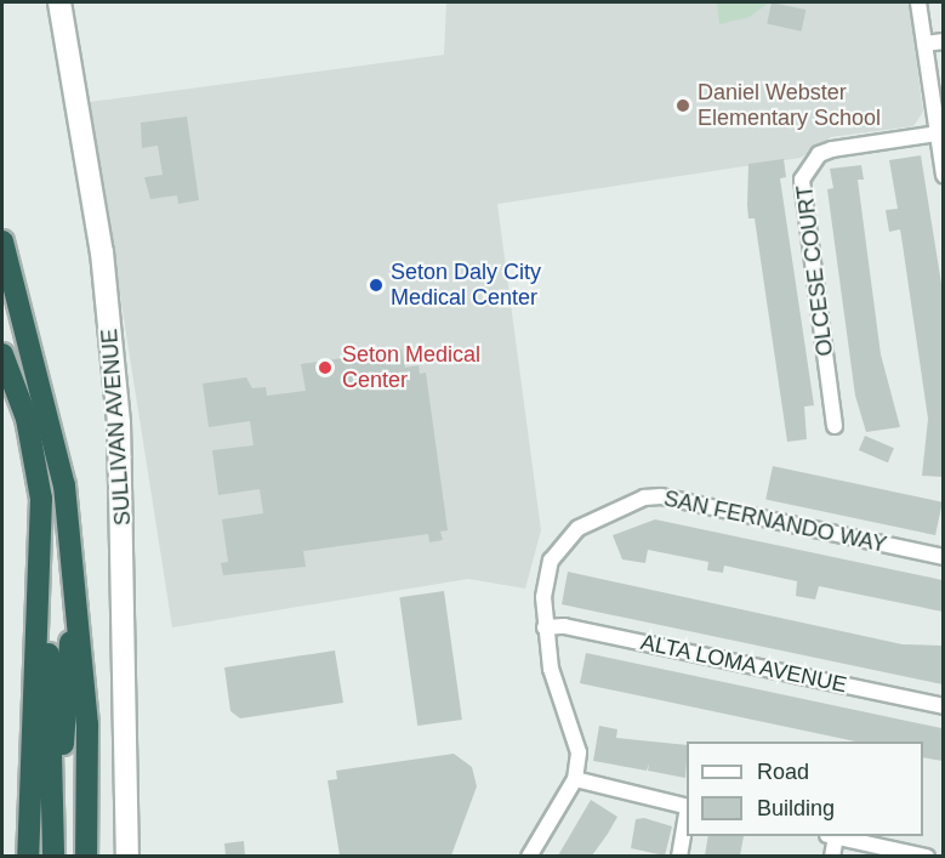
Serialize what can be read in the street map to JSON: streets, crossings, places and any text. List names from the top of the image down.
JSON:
{
  "streets": {
    "street": [
      "OLCESE COURT",
      "SULLIVAN AVENUE",
      "SAN FERNANDO WAY",
      "ALTA LOMA AVENUE"
    ]
  },
  "crossings": [
    ["SAN FERNANDO WAY", "ALTA LOMA AVENUE"]
  ],
  "places": ["Daniel Webster Elementary School", "Seton Daly City Medical Center", "Seton Medical Center"],
  "legend": ["Road", "Building"]
}
